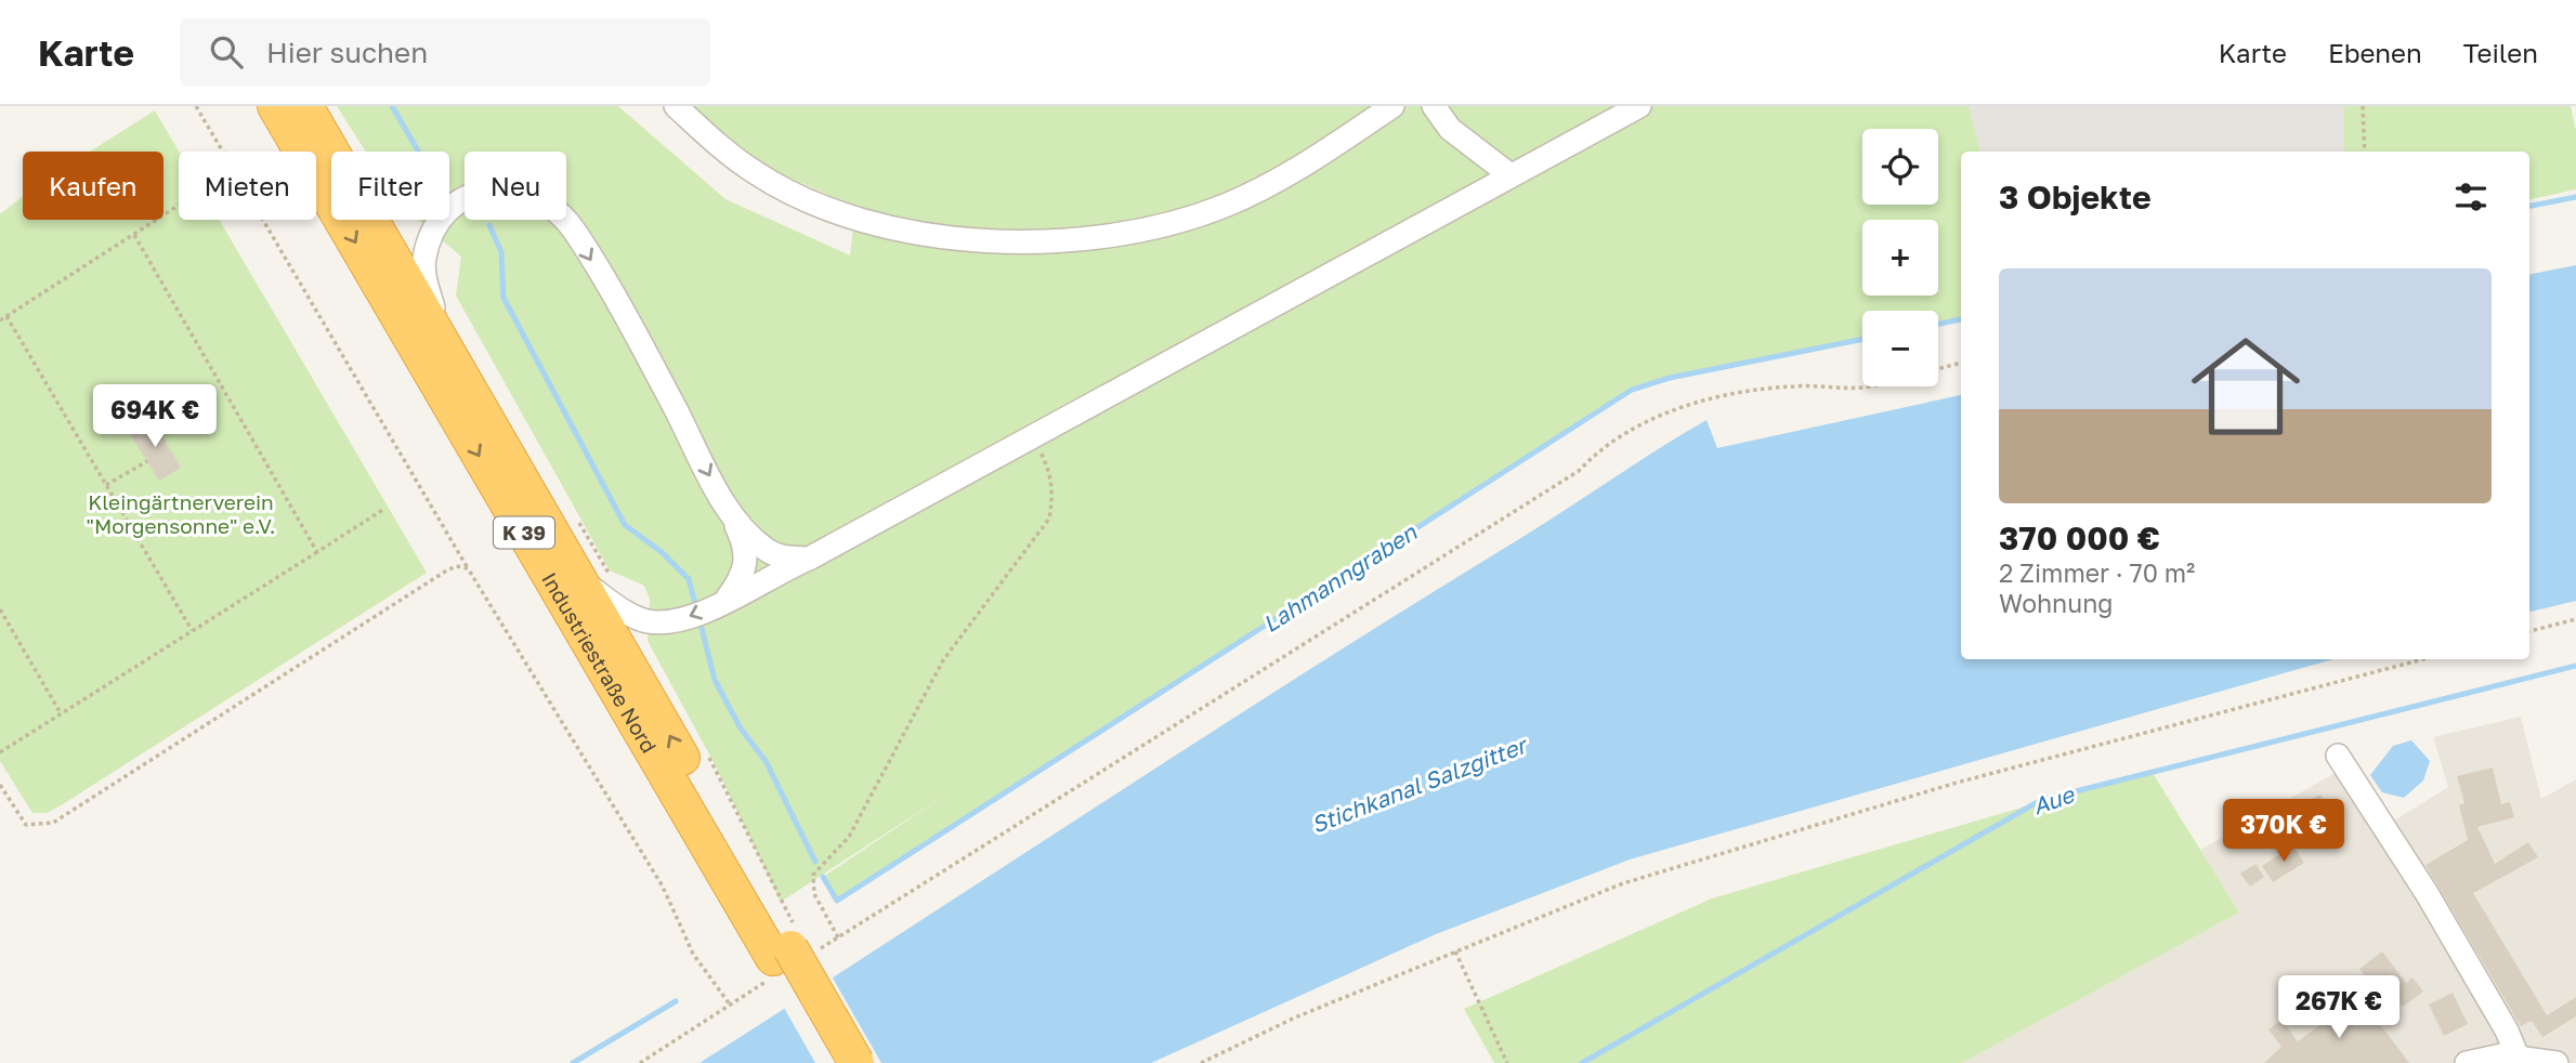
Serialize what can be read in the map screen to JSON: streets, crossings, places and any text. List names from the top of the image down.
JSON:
{
  "streets": {
    "highway": ["K 39", "Industriestraße Nord"]
  },
  "water": ["Lahmanngraben", "Stichkanal Salzgitter", "Aue"],
  "parks": ["Kleingärtnerverein \"Morgensonne\" e.V."],
  "page": {
    "header": "Karte",
    "search": "Hier suchen",
    "nav": ["Karte", "Ebenen", "Teilen"],
    "map_buttons": ["+", "−"],
    "chip": [
      "Kaufen",
      "Mieten",
      "Filter",
      "Neu"
    ],
    "heading": "3 Objekte",
    "list": [
      {
        "name": "370 000 €",
        "note": "2 Zimmer · 70 m² · Wohnung"
      }
    ],
    "price": ["694K €", "370K €", "267K €"]
  }
}
